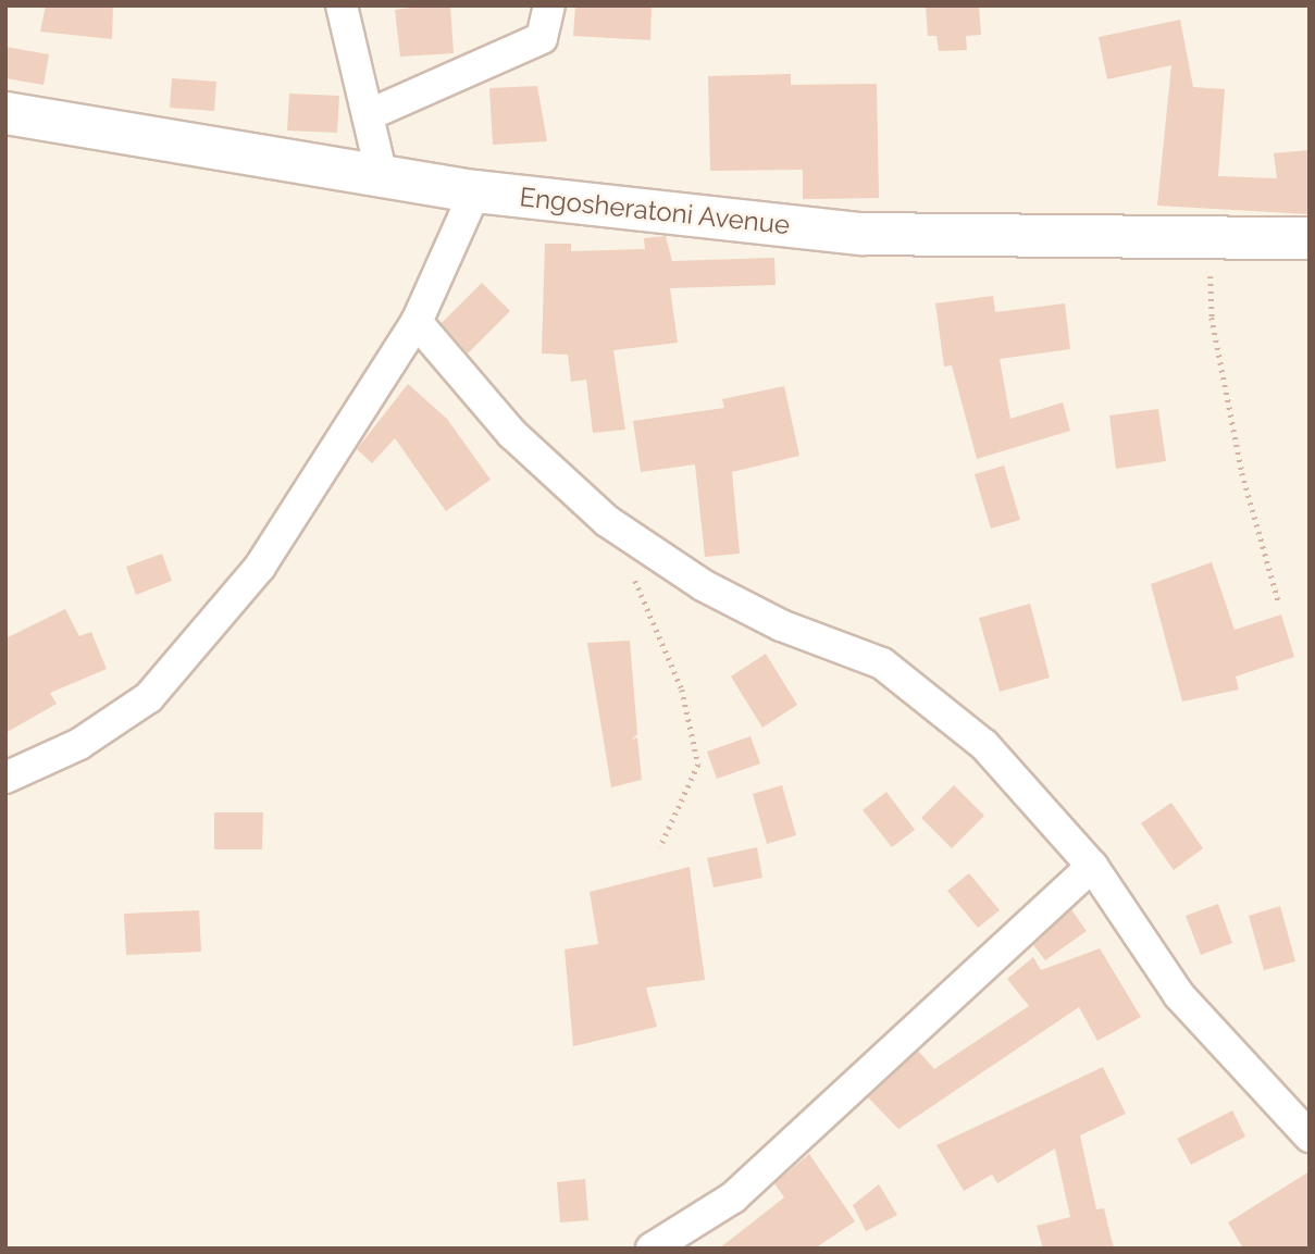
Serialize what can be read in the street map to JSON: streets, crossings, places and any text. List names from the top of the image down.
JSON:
{
  "streets": {
    "street": ["Engosheratoni Avenue"]
  }
}
